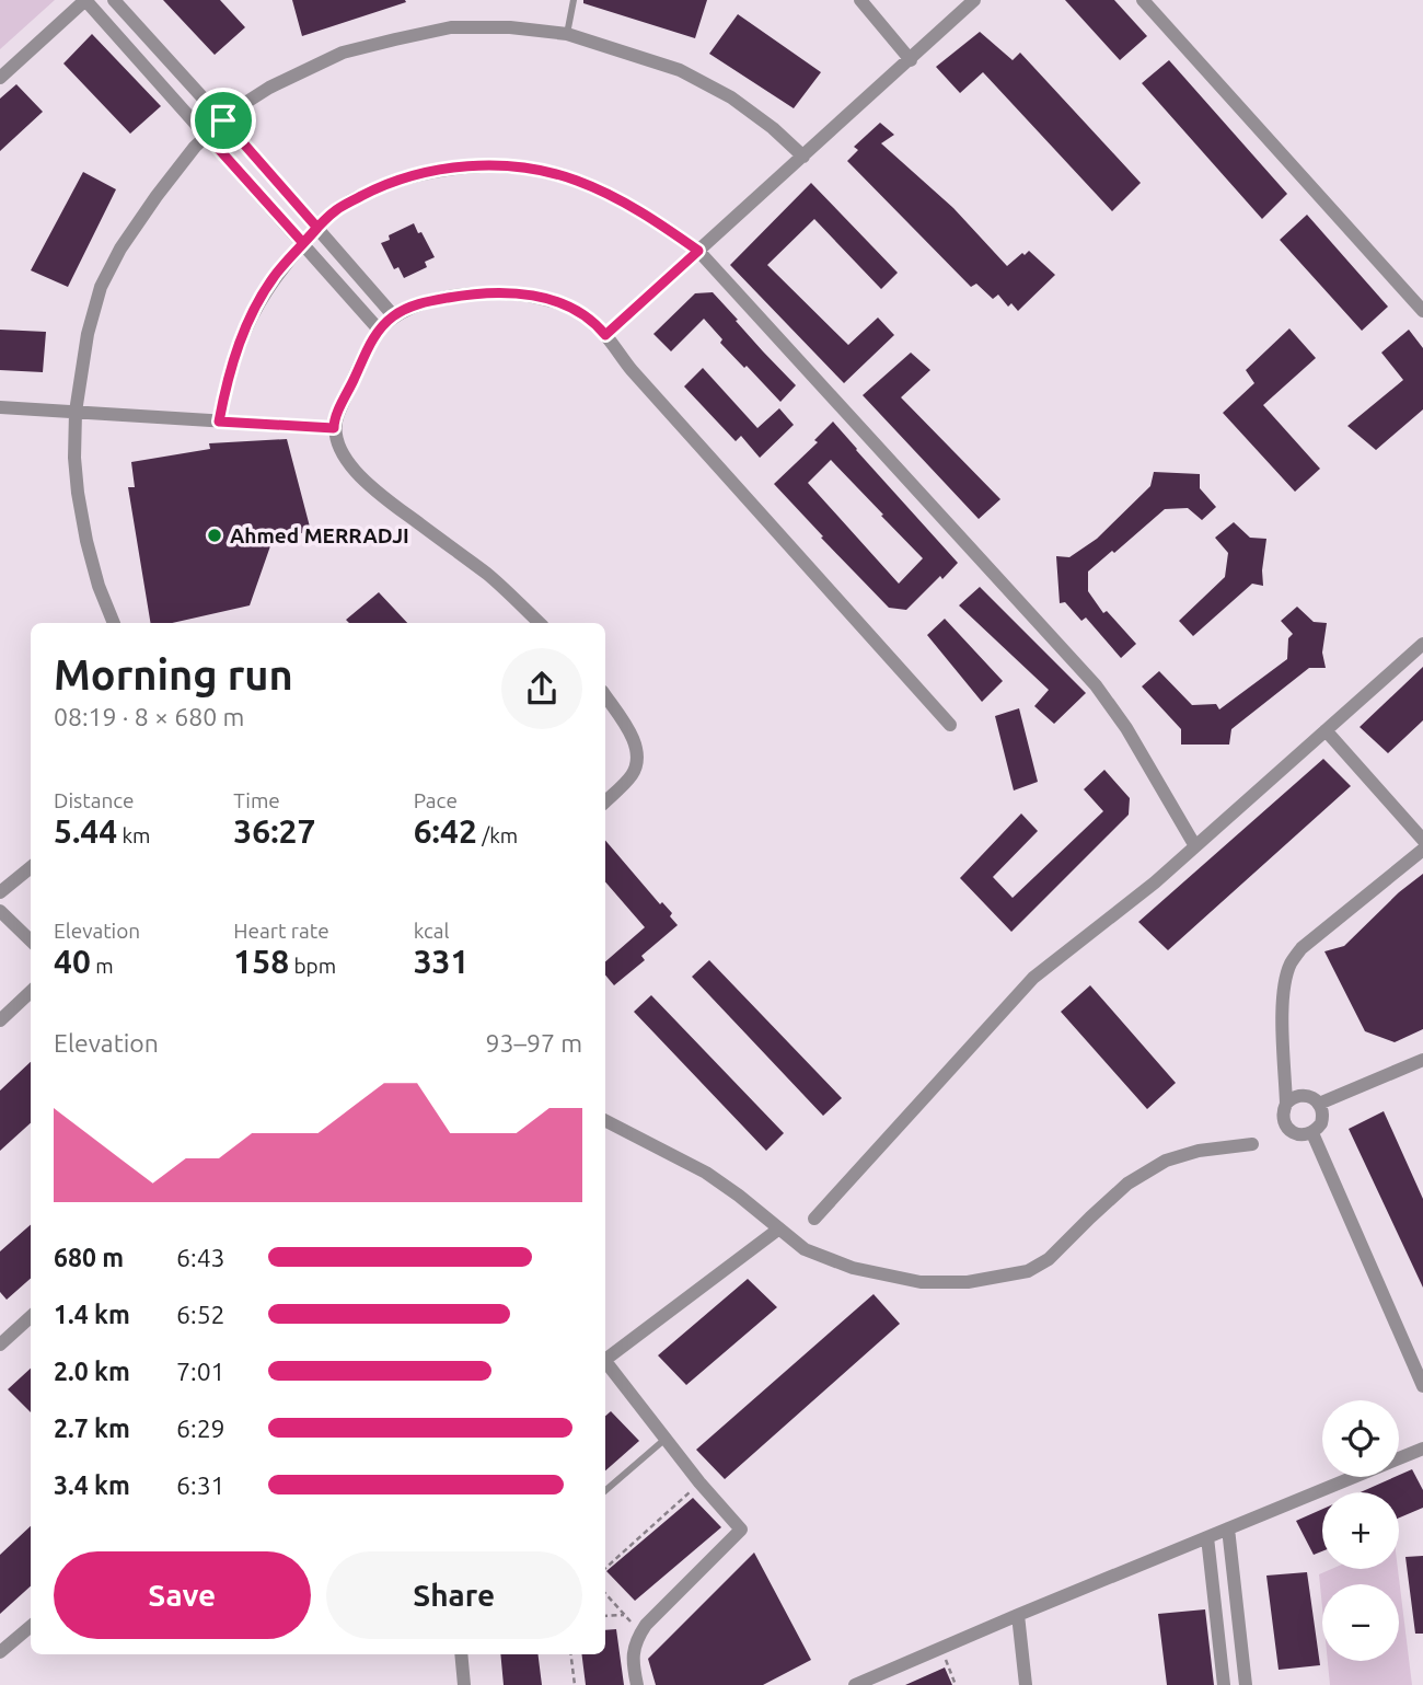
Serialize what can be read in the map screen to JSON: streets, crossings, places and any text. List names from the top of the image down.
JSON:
{
  "places": ["Ahmed MERRADJI"],
  "page": {
    "heading": ["Morning run", "08:19 · 8 × 680 m"],
    "stats": [
      ["Distance", "5.44 km"],
      ["Time", "36:27"],
      ["Pace", "6:42 /km"],
      ["Elevation", "40 m"],
      ["Heart rate", "158 bpm"],
      ["kcal", "331"]
    ],
    "chart": ["Elevation", "93–97 m"],
    "list": [
      {
        "name": "680 m",
        "note": "6:43"
      },
      {
        "name": "1.4 km",
        "note": "6:52"
      },
      {
        "name": "2.0 km",
        "note": "7:01"
      },
      {
        "name": "2.7 km",
        "note": "6:29"
      },
      {
        "name": "3.4 km",
        "note": "6:31"
      }
    ],
    "map_buttons": ["+", "−"],
    "buttons": ["Save", "Share"]
  }
}
